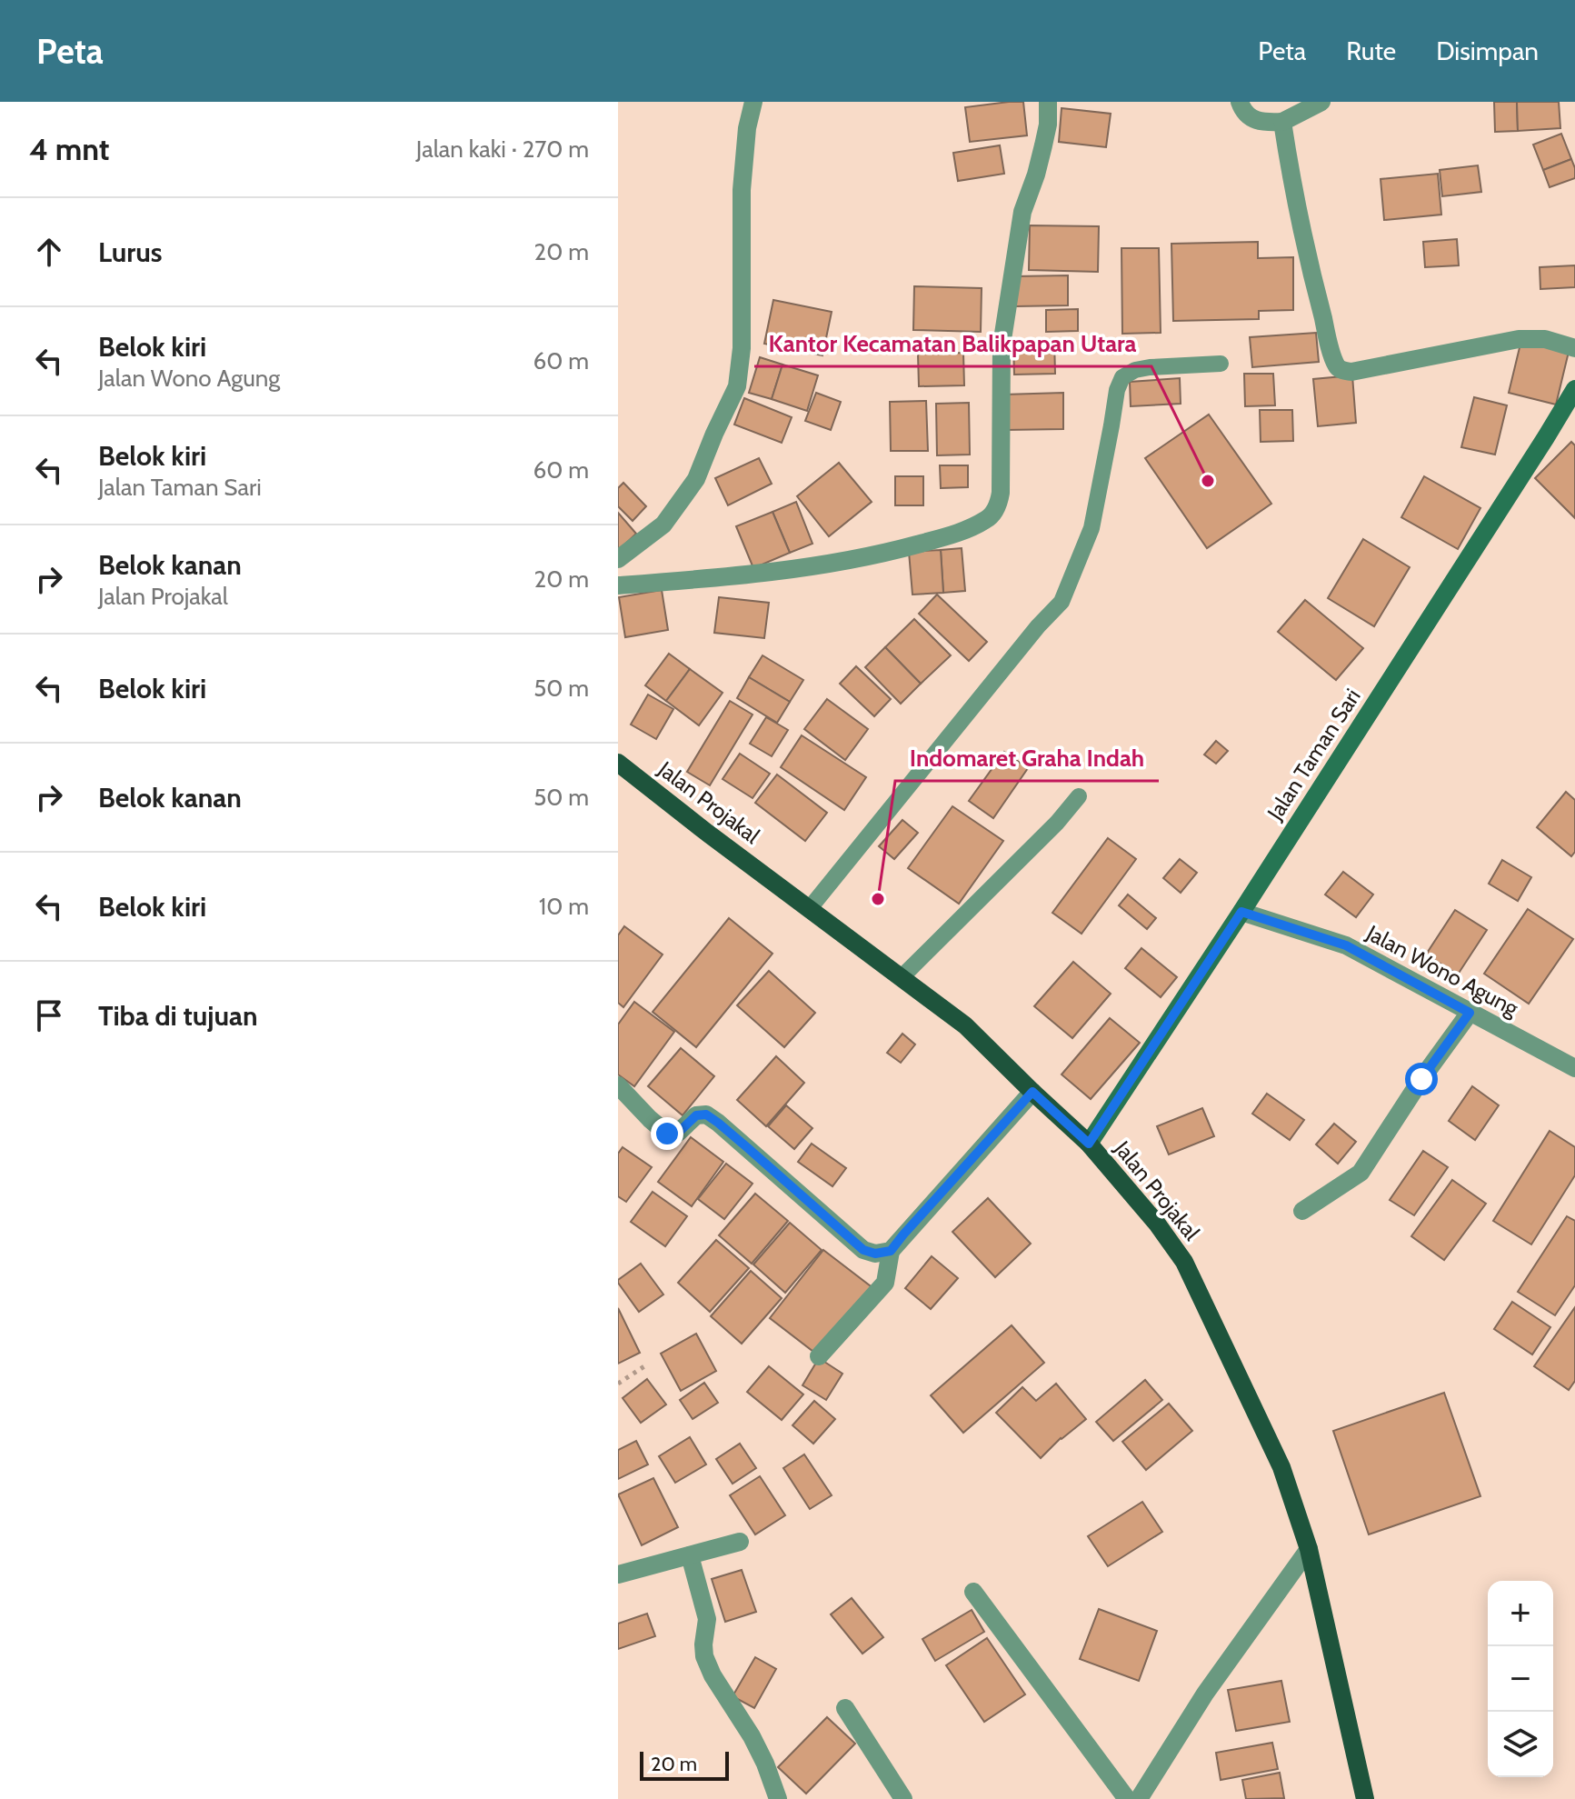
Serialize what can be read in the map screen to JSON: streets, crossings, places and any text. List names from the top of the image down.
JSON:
{
  "streets": {
    "main road": ["Jalan Projakal"],
    "street": ["Jalan Taman Sari", "Jalan Wono Agung"]
  },
  "crossings": [
    ["Jalan Taman Sari", "Jalan Projakal"],
    ["Jalan Taman Sari", "Jalan Wono Agung"]
  ],
  "places": ["Kantor Kecamatan Balikpapan Utara", "Indomaret Graha Indah"],
  "scale_bar": "20 m",
  "page": {
    "header": "Peta",
    "nav": ["Peta", "Rute", "Disimpan"],
    "heading": ["4 mnt", "Jalan kaki · 270 m"],
    "list": [
      ["Lurus", "20 m"],
      ["Belok kiri", "Jalan Wono Agung", "60 m"],
      ["Belok kiri", "Jalan Taman Sari", "60 m"],
      ["Belok kanan", "Jalan Projakal", "20 m"],
      ["Belok kiri", "50 m"],
      ["Belok kanan", "50 m"],
      ["Belok kiri", "10 m"],
      "Tiba di tujuan"
    ],
    "map_buttons": ["+", "−"],
    "scale": "20 m"
  }
}
